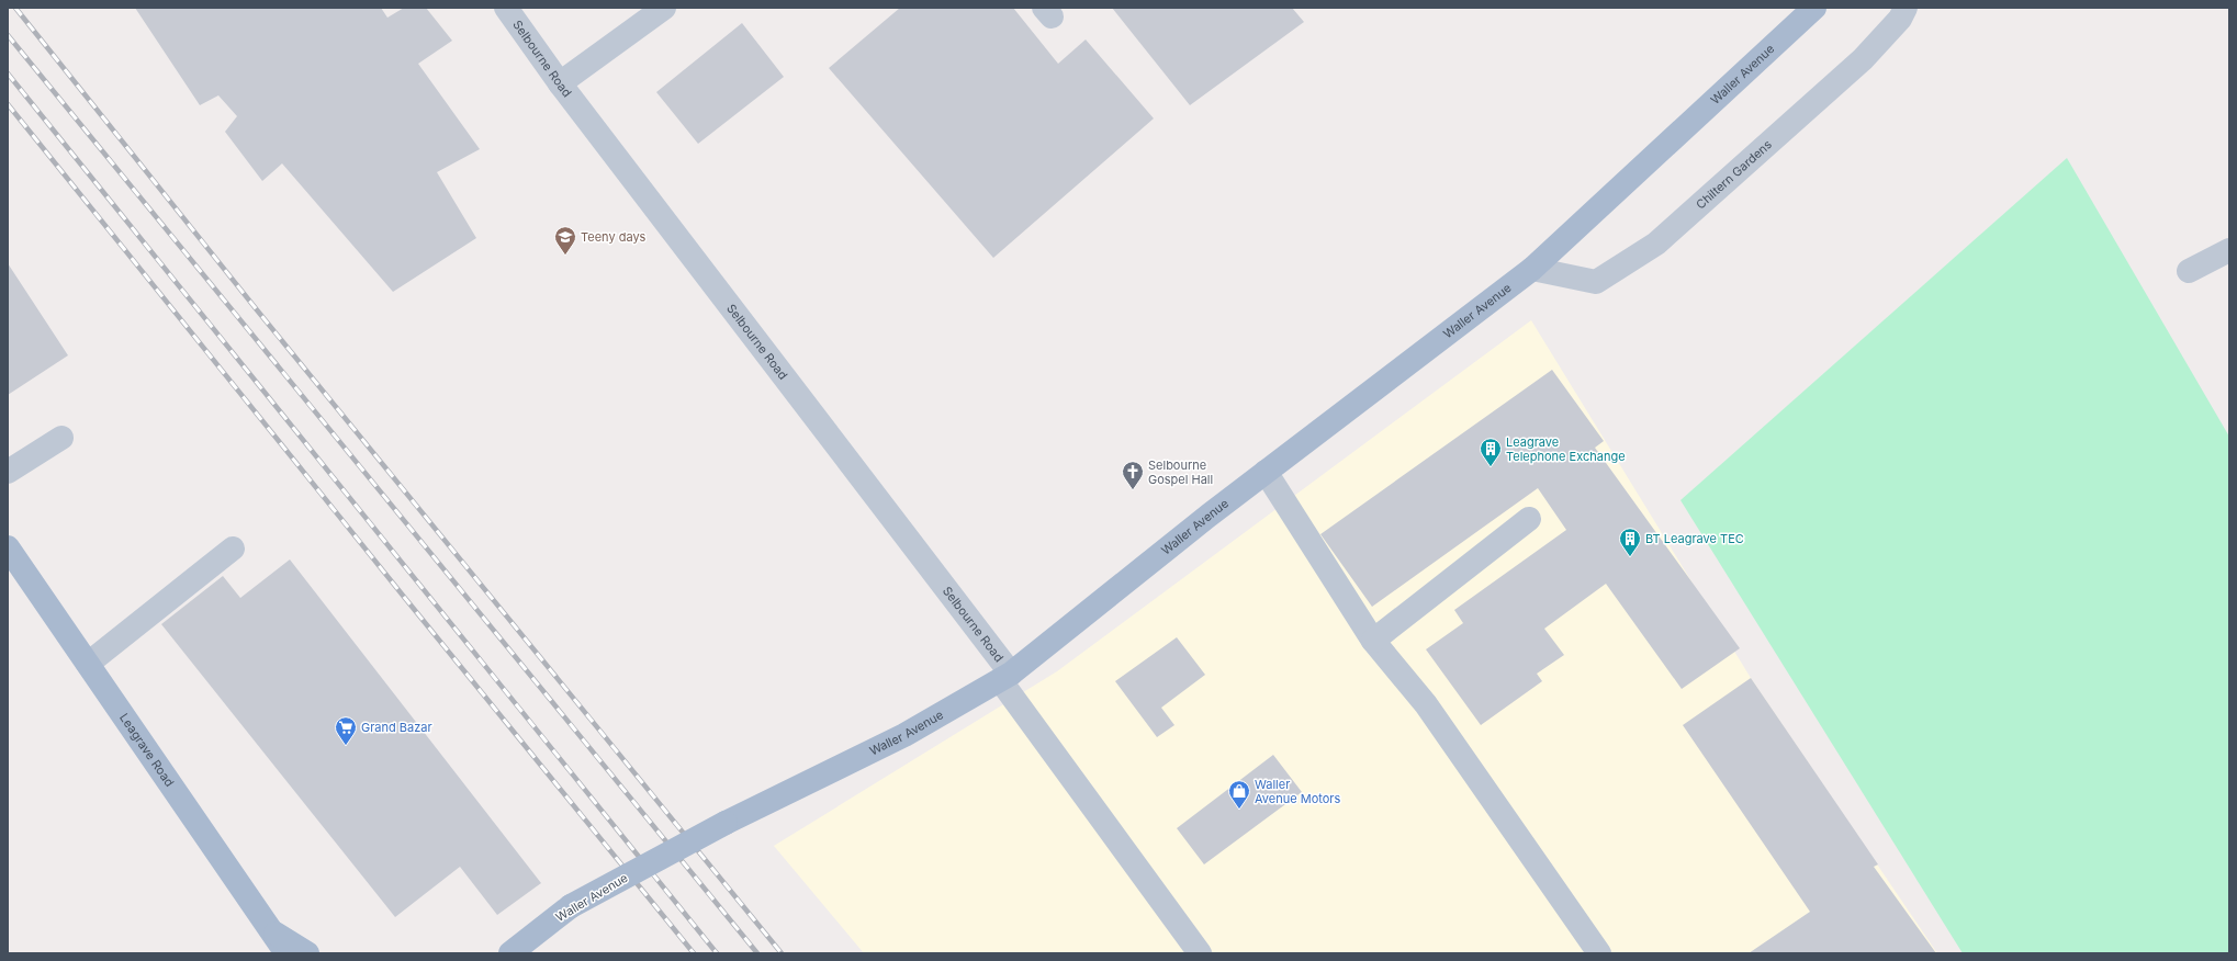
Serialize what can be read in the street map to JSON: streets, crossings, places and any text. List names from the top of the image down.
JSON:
{
  "streets": {
    "main road": ["Waller Avenue", "Leagrave Road"],
    "street": ["Selbourne Road", "Chiltern Gardens"]
  },
  "crossings": [
    ["Selbourne Road", "Waller Avenue"],
    ["Waller Avenue", "Chiltern Gardens"]
  ],
  "places": {
    "school or university": ["Teeny days"],
    "building": ["Leagrave Telephone Exchange", "BT Leagrave TEC"],
    "church": ["Selbourne Gospel Hall"],
    "supermarket": ["Grand Bazar"],
    "shop": ["Waller Avenue Motors"]
  }
}
